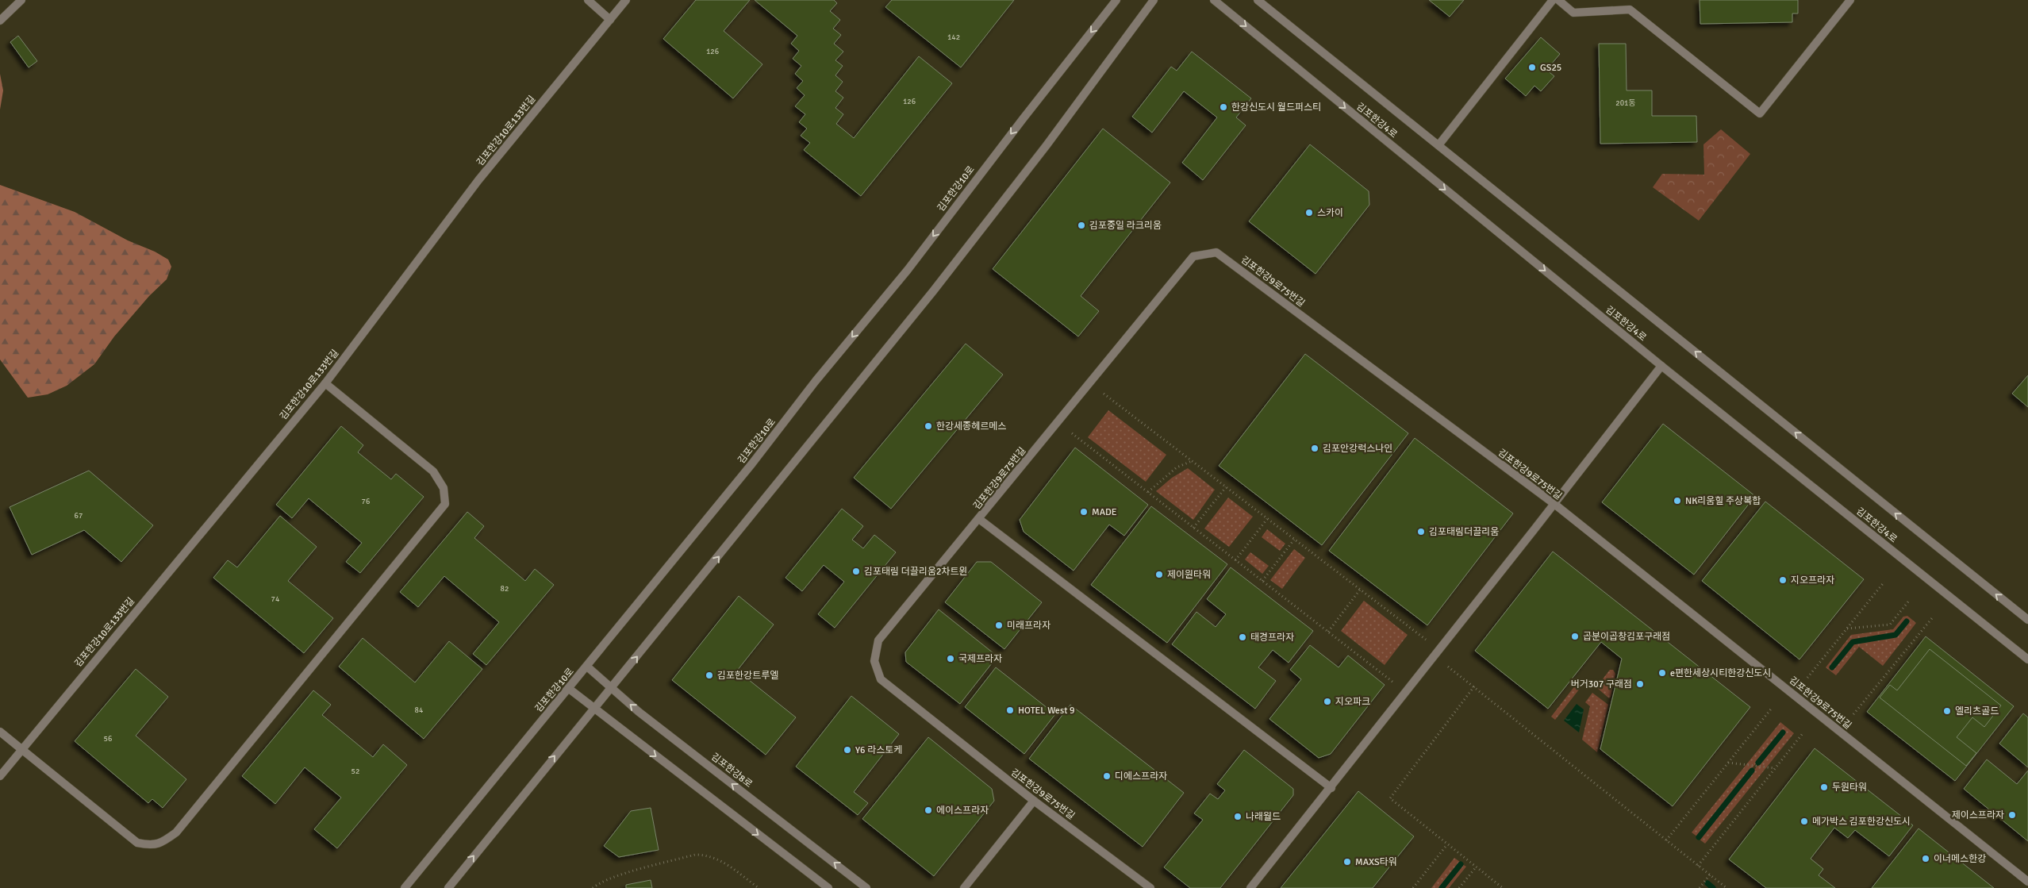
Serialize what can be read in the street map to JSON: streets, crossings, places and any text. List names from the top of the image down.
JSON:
{
  "streets": {
    "street": [
      "김포한강4로",
      "김포한강10로133번길",
      "김포한강10로",
      "김포한강9로75번길",
      "김포한강8로"
    ]
  },
  "crossings": [
    ["김포한강10로", "김포한강8로"]
  ],
  "places": [
    "GS25",
    "한강신도시 월드퍼스티",
    "스카이",
    "김포중일 라크리움",
    "한강세종헤르메스",
    "김포안강럭스나인",
    "NK리움힐 주상복합",
    "MADE",
    "김포태림더끌리움",
    "김포태림 더끌리움2차트윈",
    "제이원타워",
    "지오프라자",
    "미래프라자",
    "곱분이곱창김포구래점",
    "태경프라자",
    "국제프라자",
    "e편한세상시티한강신도시",
    "김포한강트루엘",
    "버거307 구래점",
    "지오파크",
    "HOTEL West 9",
    "엘리츠골드",
    "Y6 라스토케",
    "디에스프라자",
    "두원타워",
    "에이스프라자",
    "제이스프라자",
    "나래월드",
    "메가박스 김포한강신도시",
    "이너메스한강",
    "MAXS타워"
  ],
  "house_numbers": [
    "142",
    "126",
    "126",
    "201동",
    "76",
    "67",
    "82",
    "74",
    "84",
    "56",
    "52"
  ]
}
